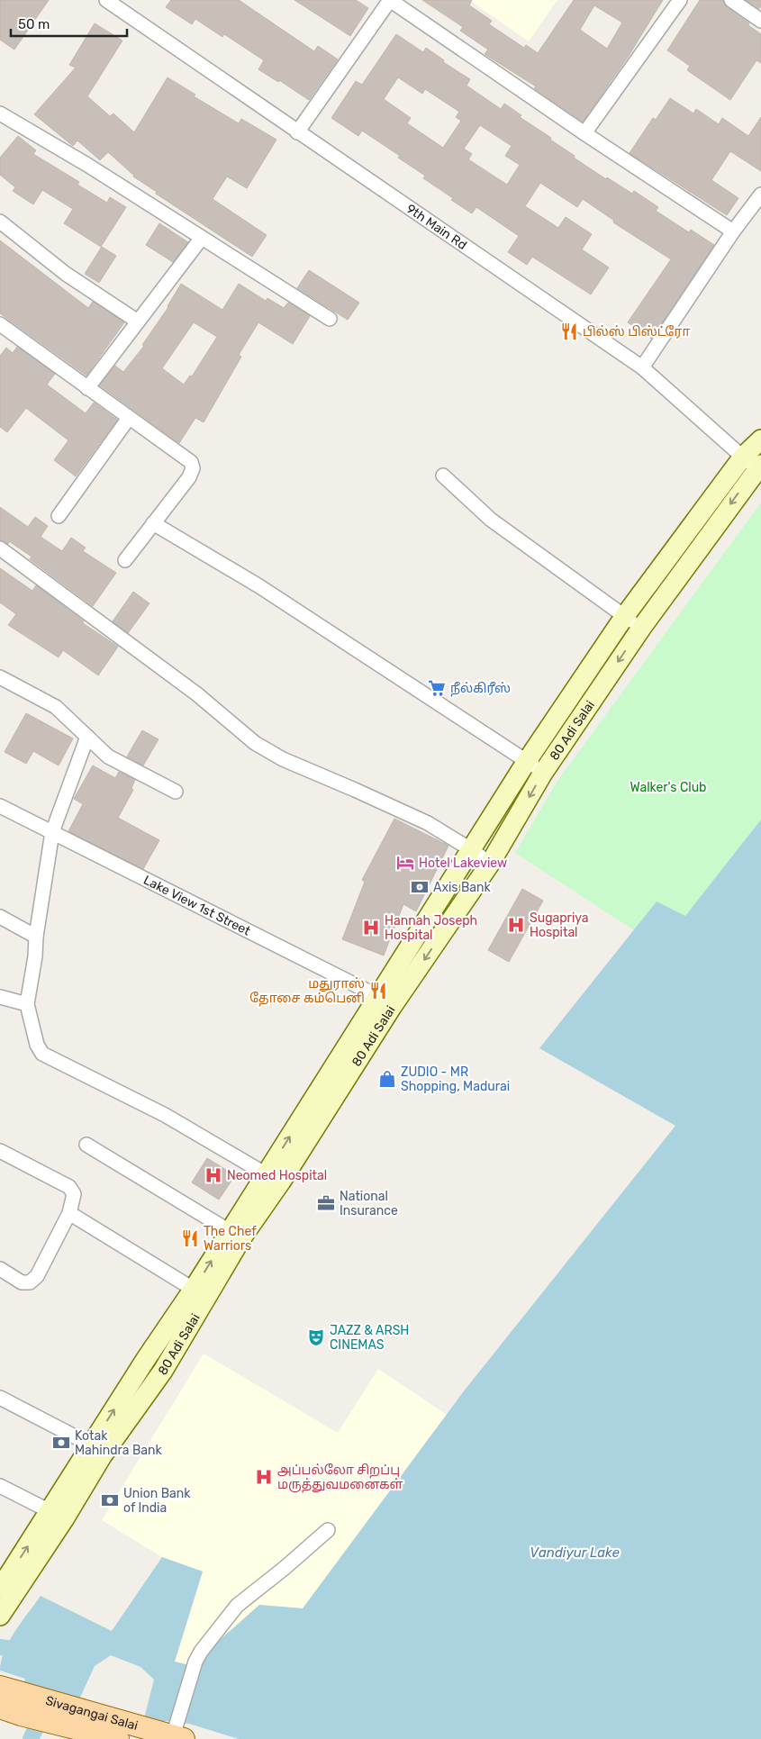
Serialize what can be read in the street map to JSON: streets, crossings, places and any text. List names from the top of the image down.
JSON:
{
  "streets": {
    "main road": ["80 Adi Salai", "Sivagangai Salai"],
    "street": ["9th Main Rd", "Lake View 1st Street"]
  },
  "crossings": [
    ["9th Main Rd", "80 Adi Salai"],
    ["80 Adi Salai", "Lake View 1st Street"]
  ],
  "water": ["Vandiyur Lake"],
  "parks": ["Walker's Club"],
  "places": {
    "restaurant": ["பில்ஸ் பிஸ்ட்ரோ", "மதுராஸ் தோசை கம்பெனி", "The Chef Warriors"],
    "supermarket": ["நீல்கிரீஸ்"],
    "hotel": ["Hotel Lakeview"],
    "bank": ["Axis Bank", "Kotak Mahindra Bank", "Union Bank of India"],
    "hospital": [
      "Sugapriya Hospital",
      "Hannah Joseph Hospital",
      "Neomed Hospital",
      "அப்பல்லோ சிறப்பு மருத்துவமனைகள்"
    ],
    "shop": ["ZUDIO - MR Shopping, Madurai"],
    "office": ["National Insurance"],
    "theatre": ["JAZZ & ARSH CINEMAS"]
  },
  "scale_bar": "50 m"
}
